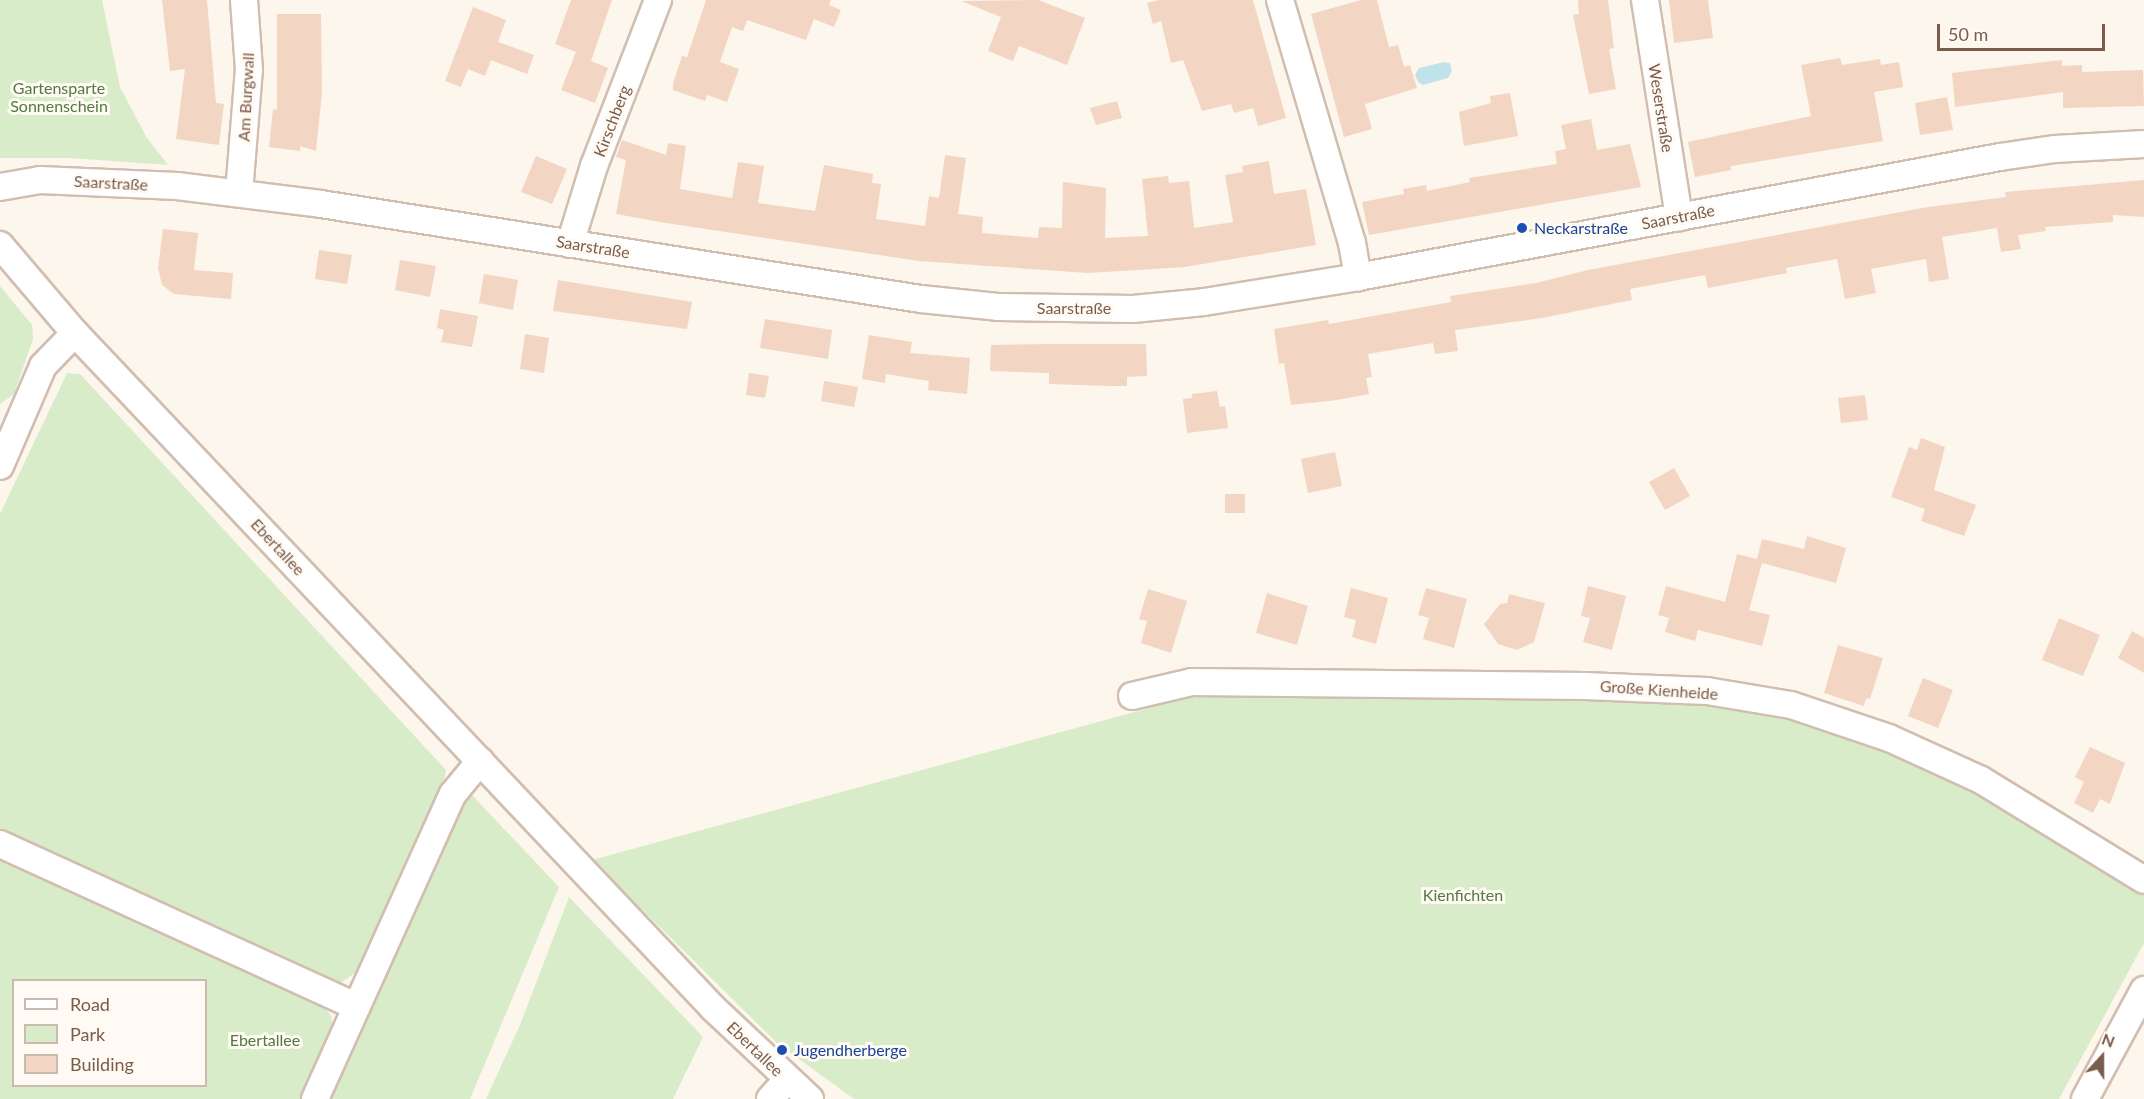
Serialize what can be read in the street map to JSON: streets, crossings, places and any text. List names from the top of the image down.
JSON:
{
  "streets": {
    "street": [
      "Am Burgwall",
      "Weserstraße",
      "Kirschberg",
      "Saarstraße",
      "Ebertallee",
      "Große Kienheide"
    ]
  },
  "crossings": [
    ["Am Burgwall", "Saarstraße"],
    ["Weserstraße", "Saarstraße"],
    ["Kirschberg", "Saarstraße"]
  ],
  "parks": ["Gartensparte Sonnenschein", "Kienfichten", "Ebertallee"],
  "places": ["Neckarstraße", "Jugendherberge"],
  "legend": ["Road", "Park", "Building"],
  "scale_bar": "50 m",
  "north": "top"
}
